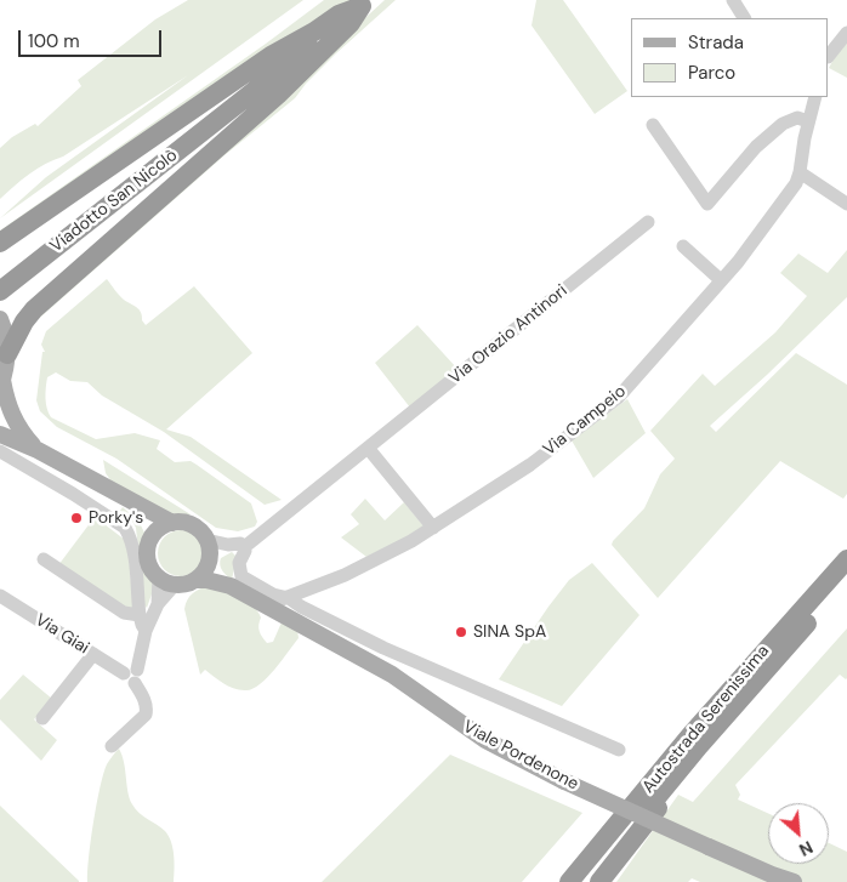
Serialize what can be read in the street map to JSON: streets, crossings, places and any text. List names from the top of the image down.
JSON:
{
  "streets": {
    "highway": ["Viadotto San Nicolò", "Autostrada Serenissima"],
    "main road": ["Viale Pordenone"],
    "street": ["Via Orazio Antinori", "Via Campeio", "Via Giai"]
  },
  "crossings": [
    ["Via Campeio", "Viale Pordenone"]
  ],
  "places": ["Porky's", "SINA SpA"],
  "legend": ["Strada", "Parco"],
  "scale_bar": "100 m",
  "north": "bottom right"
}
